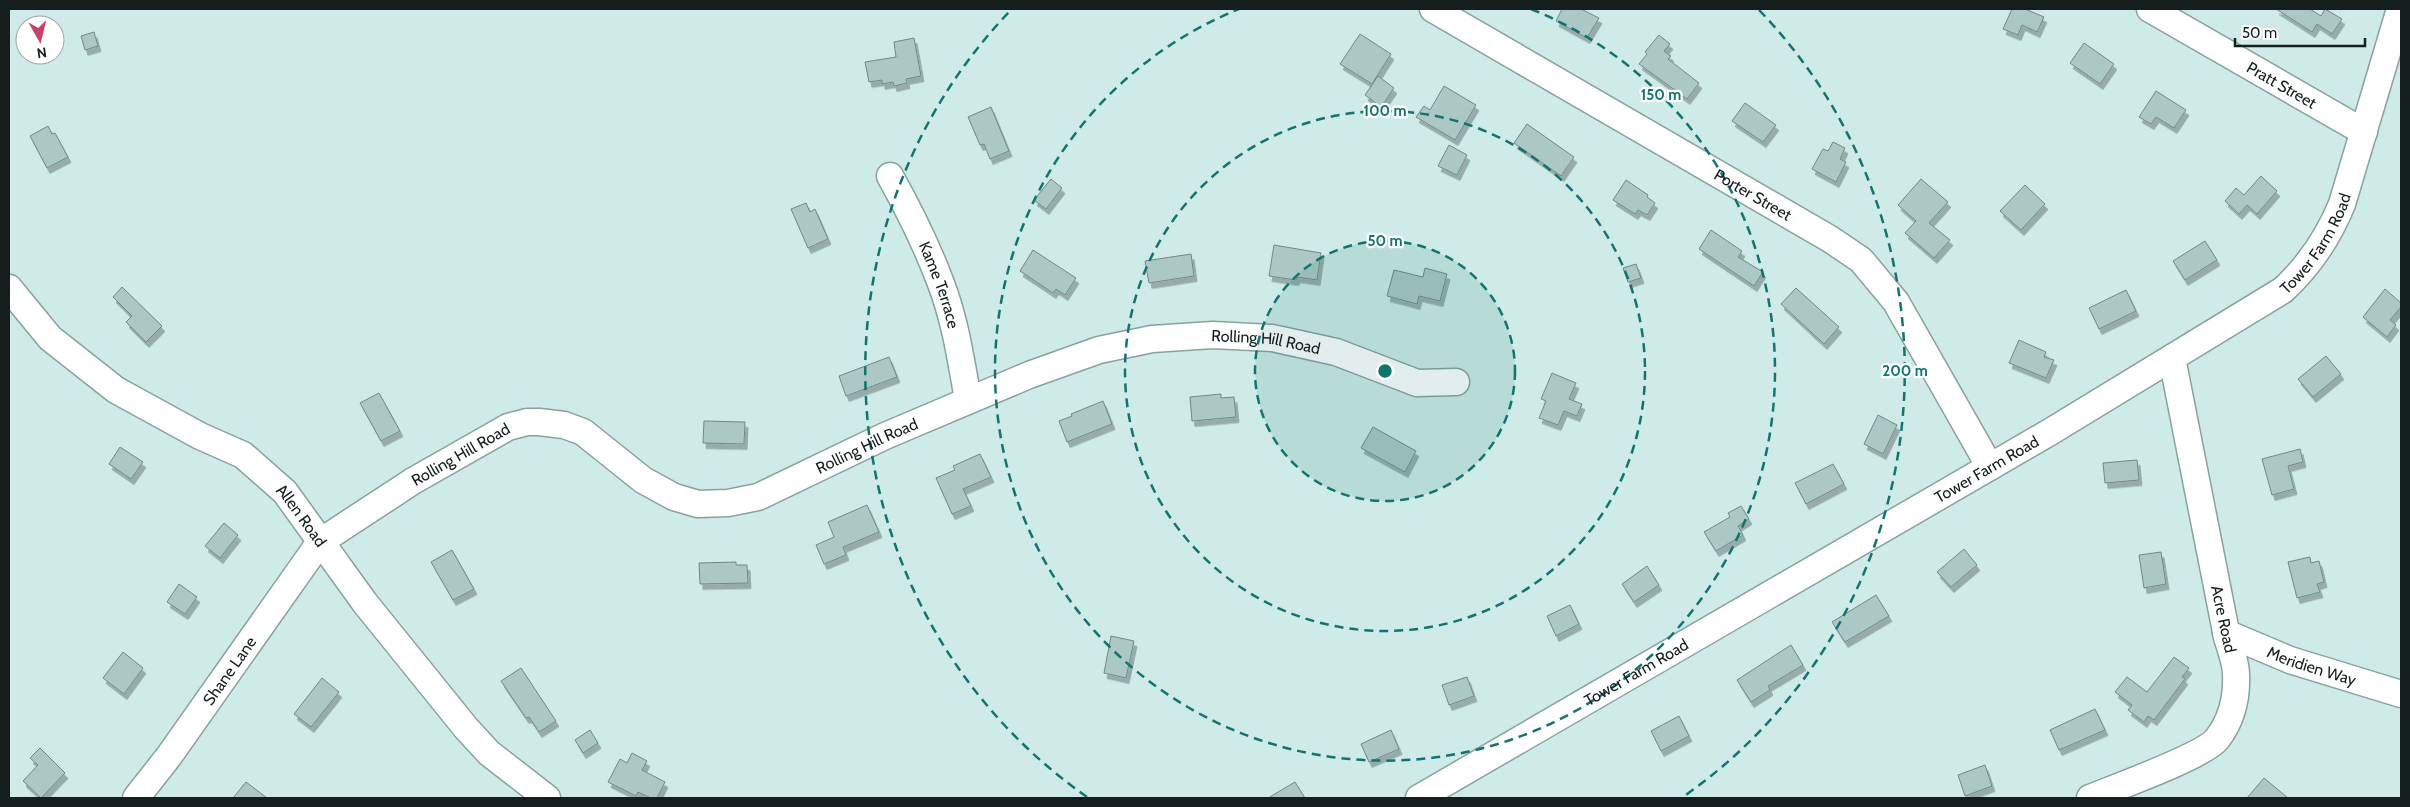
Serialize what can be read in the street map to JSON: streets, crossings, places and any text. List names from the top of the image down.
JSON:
{
  "streets": {
    "street": [
      "Pratt Street",
      "Porter Street",
      "Tower Farm Road",
      "Kame Terrace",
      "Rolling Hill Road",
      "Allen Road",
      "Acre Road",
      "Meridien Way",
      "Shane Lane"
    ]
  },
  "crossings": [
    ["Pratt Street", "Tower Farm Road"],
    ["Porter Street", "Tower Farm Road"],
    ["Tower Farm Road", "Acre Road"],
    ["Kame Terrace", "Rolling Hill Road"],
    ["Rolling Hill Road", "Allen Road"],
    ["Rolling Hill Road", "Shane Lane"],
    ["Allen Road", "Shane Lane"],
    ["Acre Road", "Meridien Way"]
  ],
  "scale_bar": "50 m",
  "north": "bottom",
  "rings": [
    "150 m",
    "100 m",
    "50 m",
    "200 m"
  ]
}
